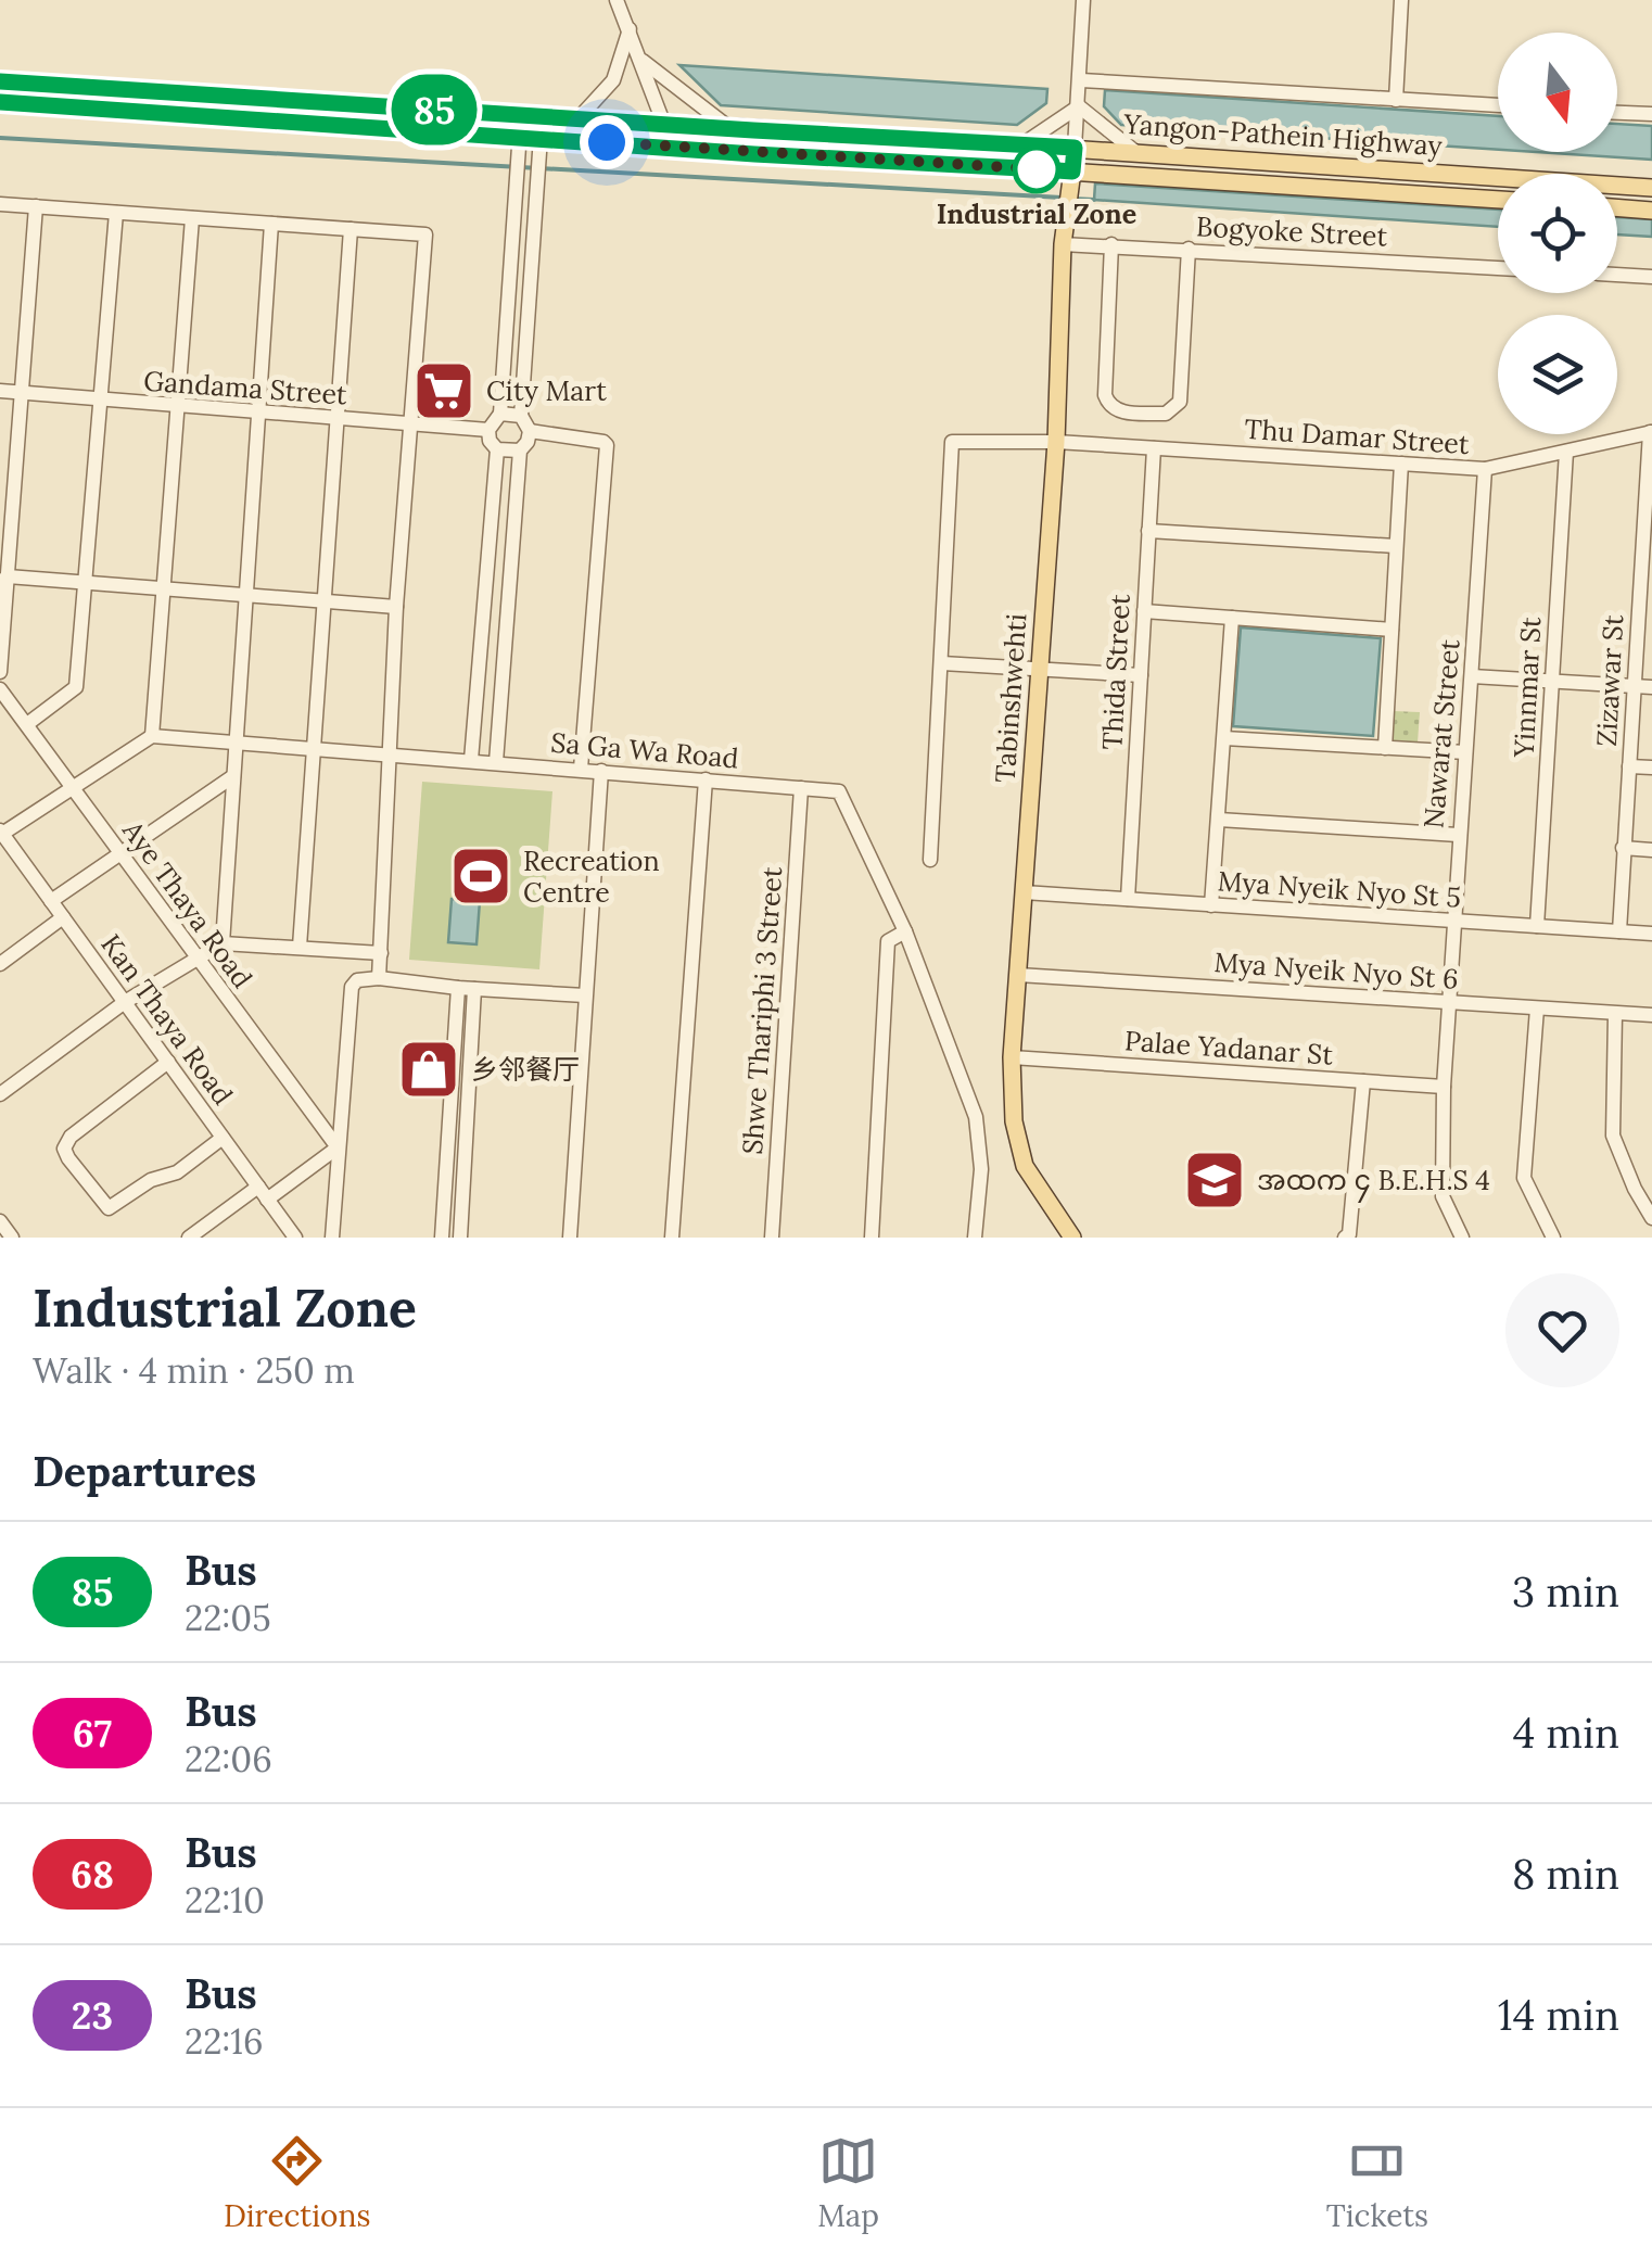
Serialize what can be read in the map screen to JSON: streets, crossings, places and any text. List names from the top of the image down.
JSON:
{
  "streets": {
    "main road": ["Yangon-Pathein Highway", "Tabinshwehti"],
    "street": [
      "Bogyoke Street",
      "Gandama Street",
      "Thu Damar Street",
      "Thida Street",
      "Zizawar St",
      "Yinnmar St",
      "Nawarat Street",
      "Sa Ga Wa Road",
      "Mya Nyeik Nyo St 5",
      "Aye Thaya Road",
      "Mya Nyeik Nyo St 6",
      "Shwe Thariphi 3 Street",
      "Kan Thaya Road",
      "Palae Yadanar St"
    ]
  },
  "crossings": [
    ["Yangon-Pathein Highway", "Tabinshwehti"],
    ["Bogyoke Street", "Tabinshwehti"],
    ["Thu Damar Street", "Thida Street"],
    ["Thu Damar Street", "Zizawar St"],
    ["Thu Damar Street", "Yinnmar St"],
    ["Thu Damar Street", "Tabinshwehti"],
    ["Thu Damar Street", "Nawarat Street"],
    ["Thida Street", "Mya Nyeik Nyo St 5"],
    ["Zizawar St", "Mya Nyeik Nyo St 5"],
    ["Yinnmar St", "Mya Nyeik Nyo St 5"],
    ["Tabinshwehti", "Mya Nyeik Nyo St 5"],
    ["Tabinshwehti", "Mya Nyeik Nyo St 6"],
    ["Tabinshwehti", "Palae Yadanar St"],
    ["Nawarat Street", "Mya Nyeik Nyo St 5"],
    ["Nawarat Street", "Mya Nyeik Nyo St 6"],
    ["Nawarat Street", "Palae Yadanar St"],
    ["Sa Ga Wa Road", "Shwe Thariphi 3 Street"]
  ],
  "places": {
    "other": ["Industrial Zone"],
    "supermarket": ["City Mart"],
    "sports": ["Recreation Centre"],
    "shop": ["乡邻餐厅"],
    "school or university": ["အထက ၄ B.E.H.S 4"]
  },
  "lines": ["bus line 85"],
  "north": "bottom",
  "page": {
    "on_map": "85",
    "heading": [
      ["Industrial Zone", "Walk · 4 min · 250 m"],
      "Departures"
    ],
    "list": [
      {
        "mark": "85",
        "name": "Bus",
        "note": "22:05",
        "value": "3 min"
      },
      {
        "mark": "67",
        "name": "Bus",
        "note": "22:06",
        "value": "4 min"
      },
      {
        "mark": "68",
        "name": "Bus",
        "note": "22:10",
        "value": "8 min"
      },
      {
        "mark": "23",
        "name": "Bus",
        "note": "22:16",
        "value": "14 min"
      }
    ],
    "tabs": ["Directions", "Map", "Tickets"]
  }
}
